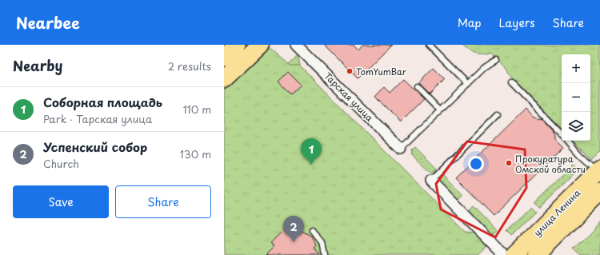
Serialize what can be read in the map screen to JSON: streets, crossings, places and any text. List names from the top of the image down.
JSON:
{
  "streets": {
    "main road": ["улица Ленина"],
    "street": ["Тарская улица"]
  },
  "places": ["TomYumBar", "Прокуратура Омской области"],
  "page": {
    "header": "Nearbee",
    "nav": ["Map", "Layers", "Share"],
    "heading": ["Nearby", "2 results"],
    "map_buttons": ["+", "−"],
    "list": [
      {
        "mark": "1",
        "name": "Соборная площадь",
        "note": "Park · Тарская улица",
        "value": "110 m"
      },
      {
        "mark": "2",
        "name": "Успенский собор",
        "note": "Church",
        "value": "130 m"
      }
    ],
    "pins": ["1", "2"],
    "buttons": ["Save", "Share"]
  }
}
